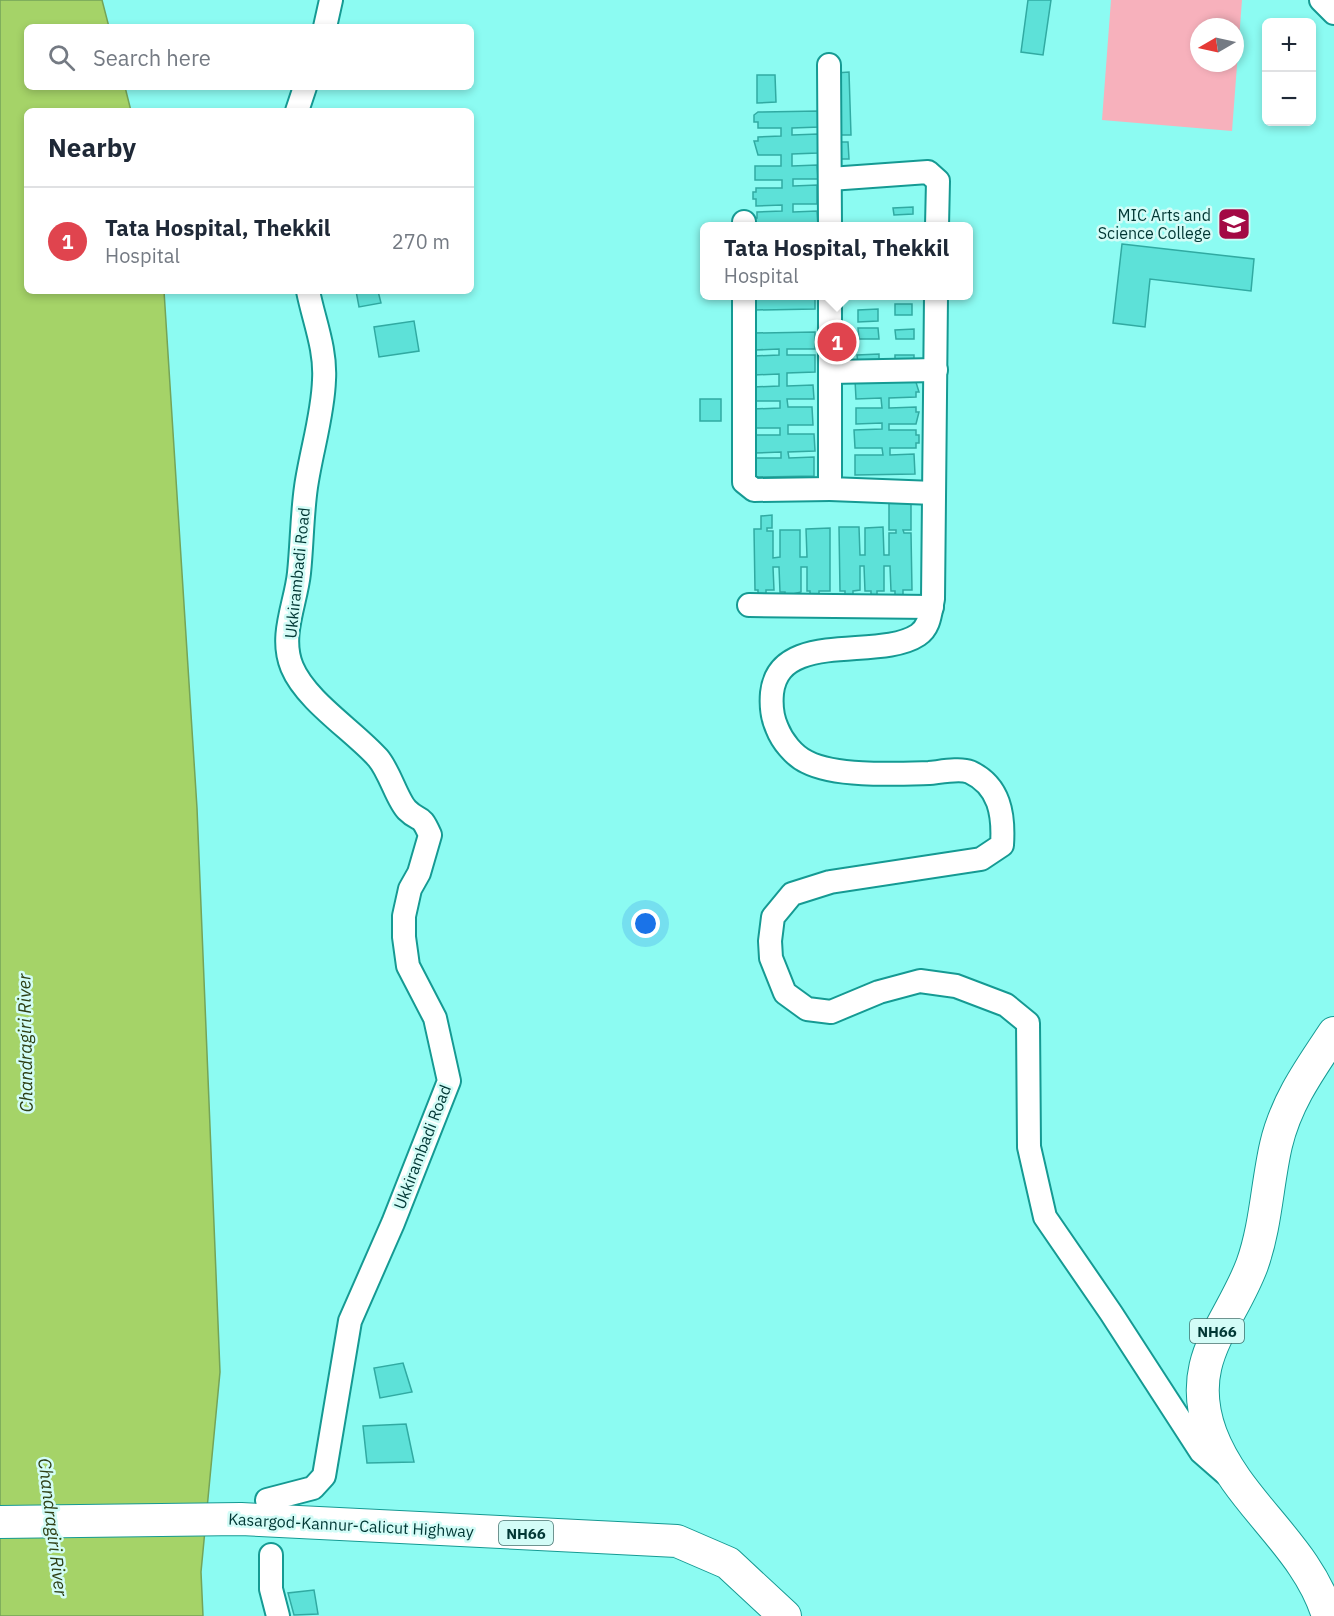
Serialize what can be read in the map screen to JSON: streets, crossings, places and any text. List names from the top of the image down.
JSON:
{
  "streets": {
    "highway": ["NH66", "Kasargod-Kannur-Calicut Highway"],
    "street": ["Ukkirambadi Road"]
  },
  "crossings": [
    ["Ukkirambadi Road", "Kasargod-Kannur-Calicut Highway"]
  ],
  "water": ["Chandragiri River"],
  "places": {
    "school or university": ["MIC Arts and Science College"]
  },
  "north": "left",
  "page": {
    "map_buttons": ["+", "−"],
    "search": "Search here",
    "heading": "Nearby",
    "list": [
      {
        "mark": "1",
        "name": "Tata Hospital, Thekkil",
        "note": "Hospital",
        "value": "270 m"
      }
    ],
    "popup": ["Tata Hospital, Thekkil", "Hospital"],
    "pins": "1"
  }
}
